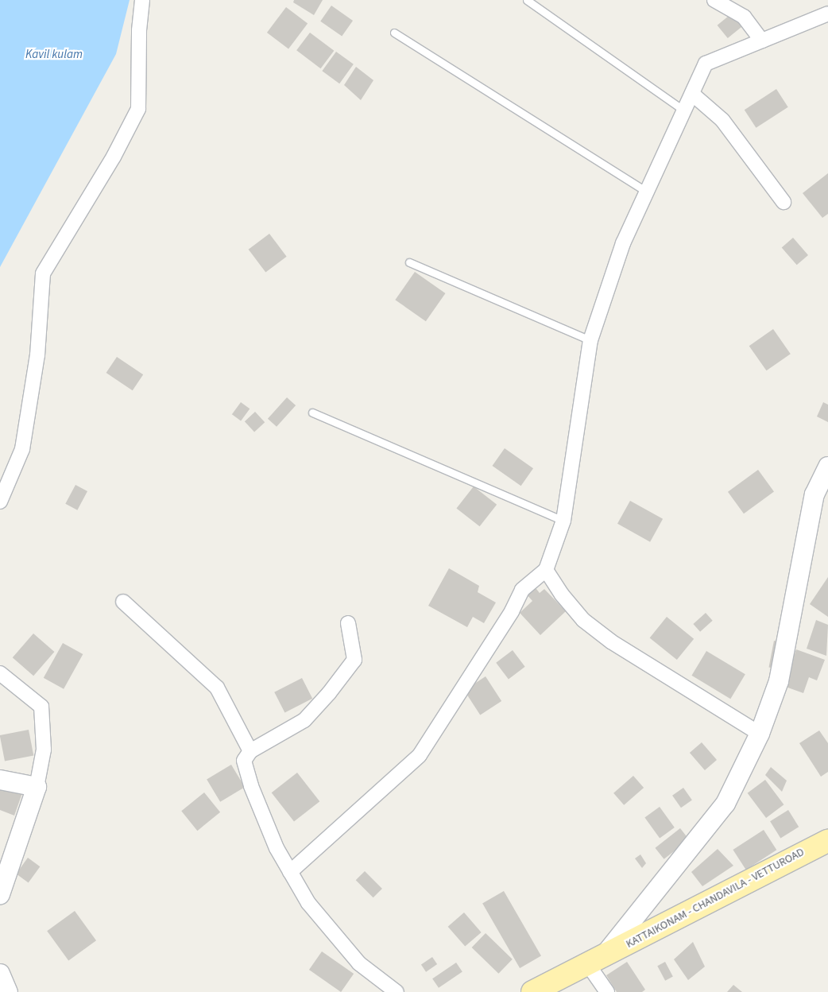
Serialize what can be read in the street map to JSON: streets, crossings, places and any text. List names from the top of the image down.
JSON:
{
  "streets": {
    "main road": ["KATTAIKONAM - CHANDAVILA - VETTUROAD"]
  },
  "water": ["Kavil kulam"]
}
